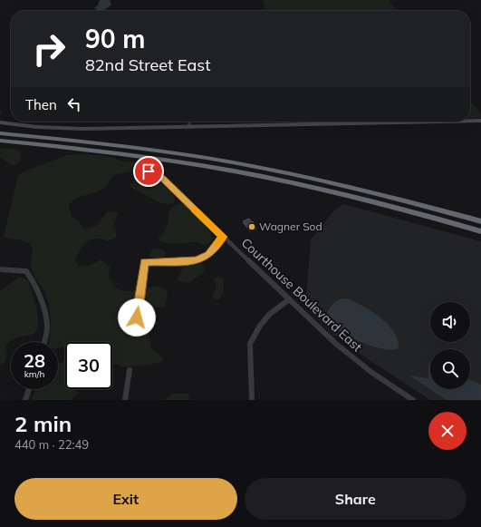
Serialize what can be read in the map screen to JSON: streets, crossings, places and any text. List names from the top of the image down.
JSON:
{
  "streets": {
    "street": ["Courthouse Boulevard East"]
  },
  "places": ["Wagner Sod"],
  "page": {
    "turn": ["90 m", "82nd Street East"],
    "then": "Then",
    "speed": "28 km/h",
    "limit": "30",
    "heading": ["2 min", "440 m · 22:49"],
    "buttons": ["Exit", "Share"]
  }
}
